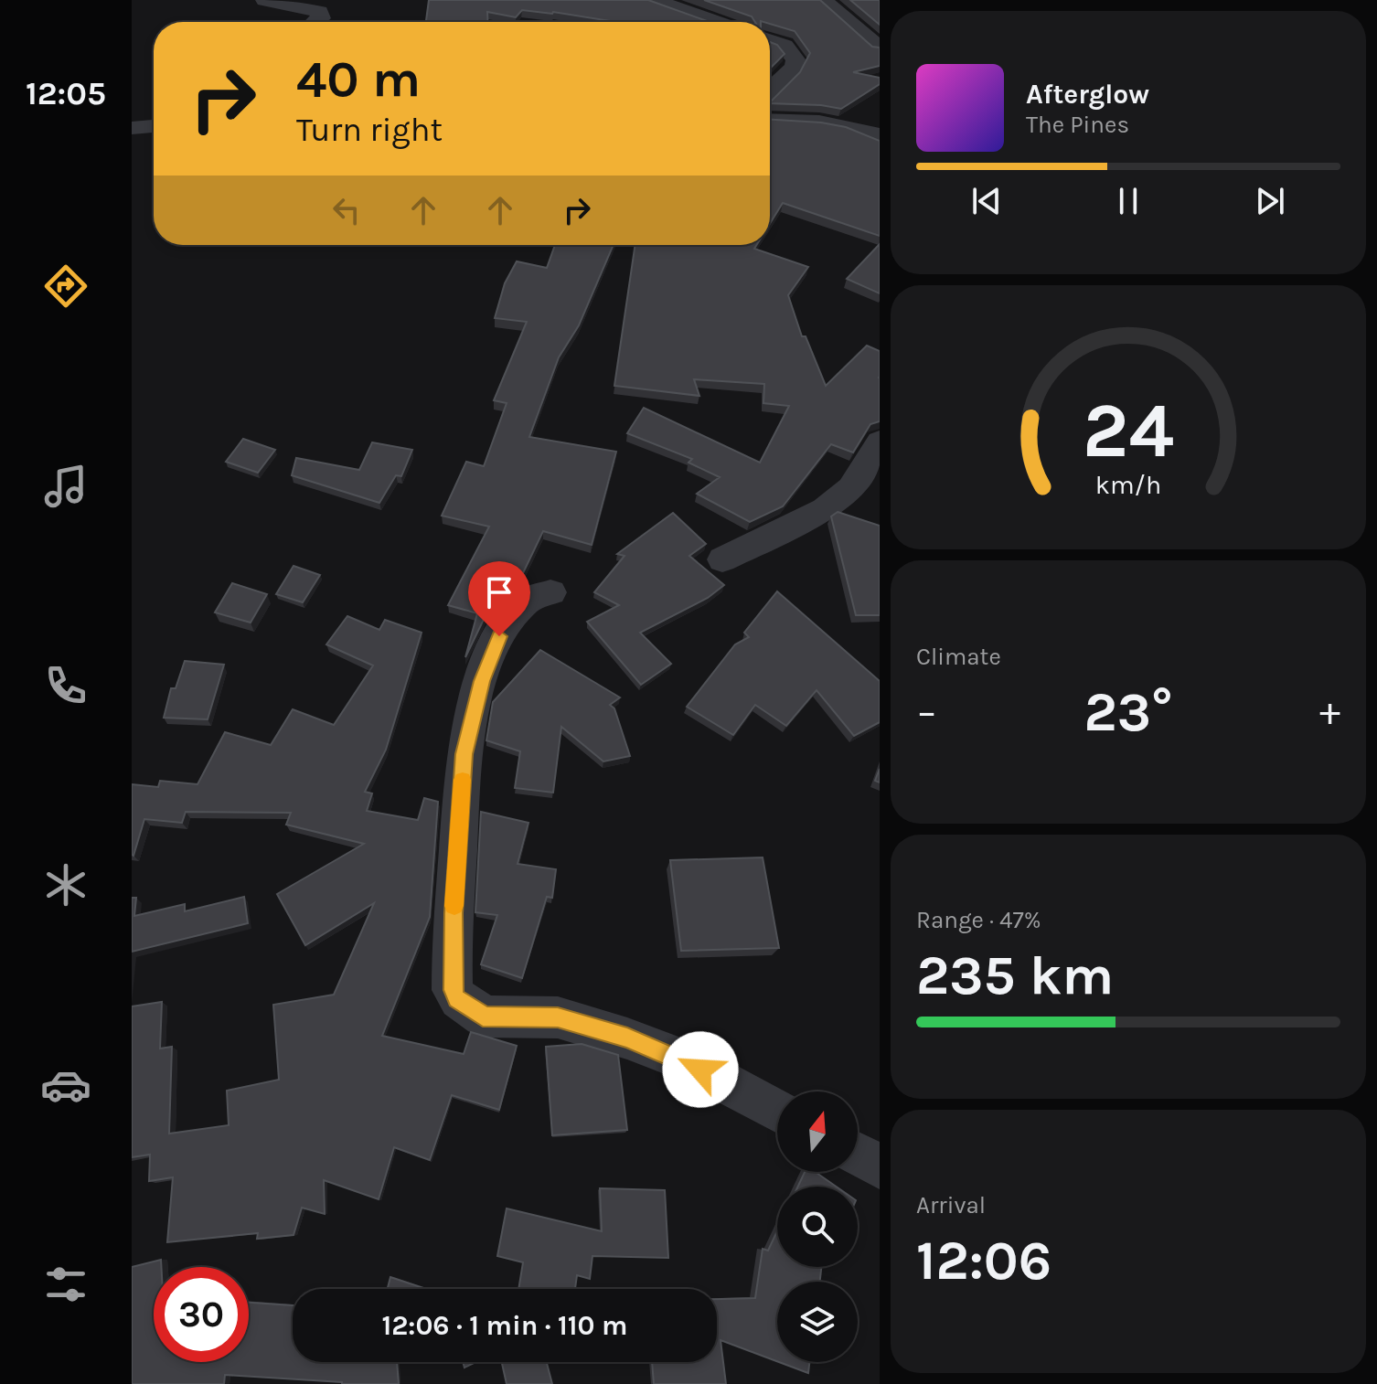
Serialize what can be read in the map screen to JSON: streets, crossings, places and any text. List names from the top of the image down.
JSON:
{
  "north": "top",
  "page": {
    "tabs": "12:05",
    "turn": ["40 m", "Turn right"],
    "song": ["Afterglow", "The Pines"],
    "tile": [
      "Climate",
      ["Range · 47%", "235 km"],
      ["Arrival", "12:06"]
    ],
    "heat": ["−", "23°", "+"],
    "limit": "30",
    "trip": "12:06 · 1 min · 110 m",
    "gauge": ["24", "km/h"]
  }
}
